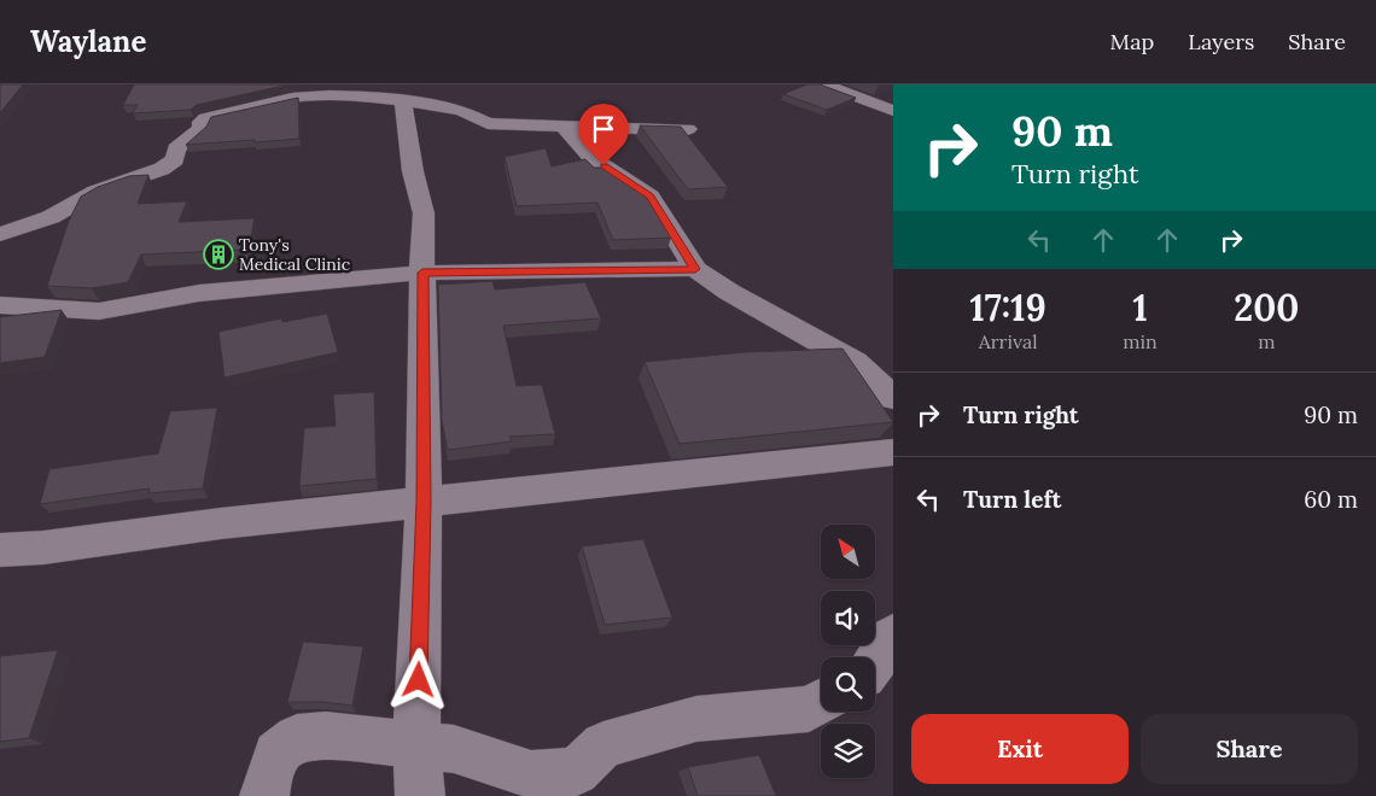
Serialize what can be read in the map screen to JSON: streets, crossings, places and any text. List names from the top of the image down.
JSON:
{
  "places": {
    "building": ["Tony's Medical Clinic"]
  },
  "north": "top left",
  "page": {
    "header": "Waylane",
    "nav": ["Map", "Layers", "Share"],
    "turn": ["90 m", "Turn right"],
    "eta": [
      "17:19",
      "Arrival",
      "1",
      "min",
      "200",
      "m"
    ],
    "list": [
      {
        "name": "Turn right",
        "value": "90 m"
      },
      {
        "name": "Turn left",
        "value": "60 m"
      }
    ],
    "buttons": ["Exit", "Share"]
  }
}
